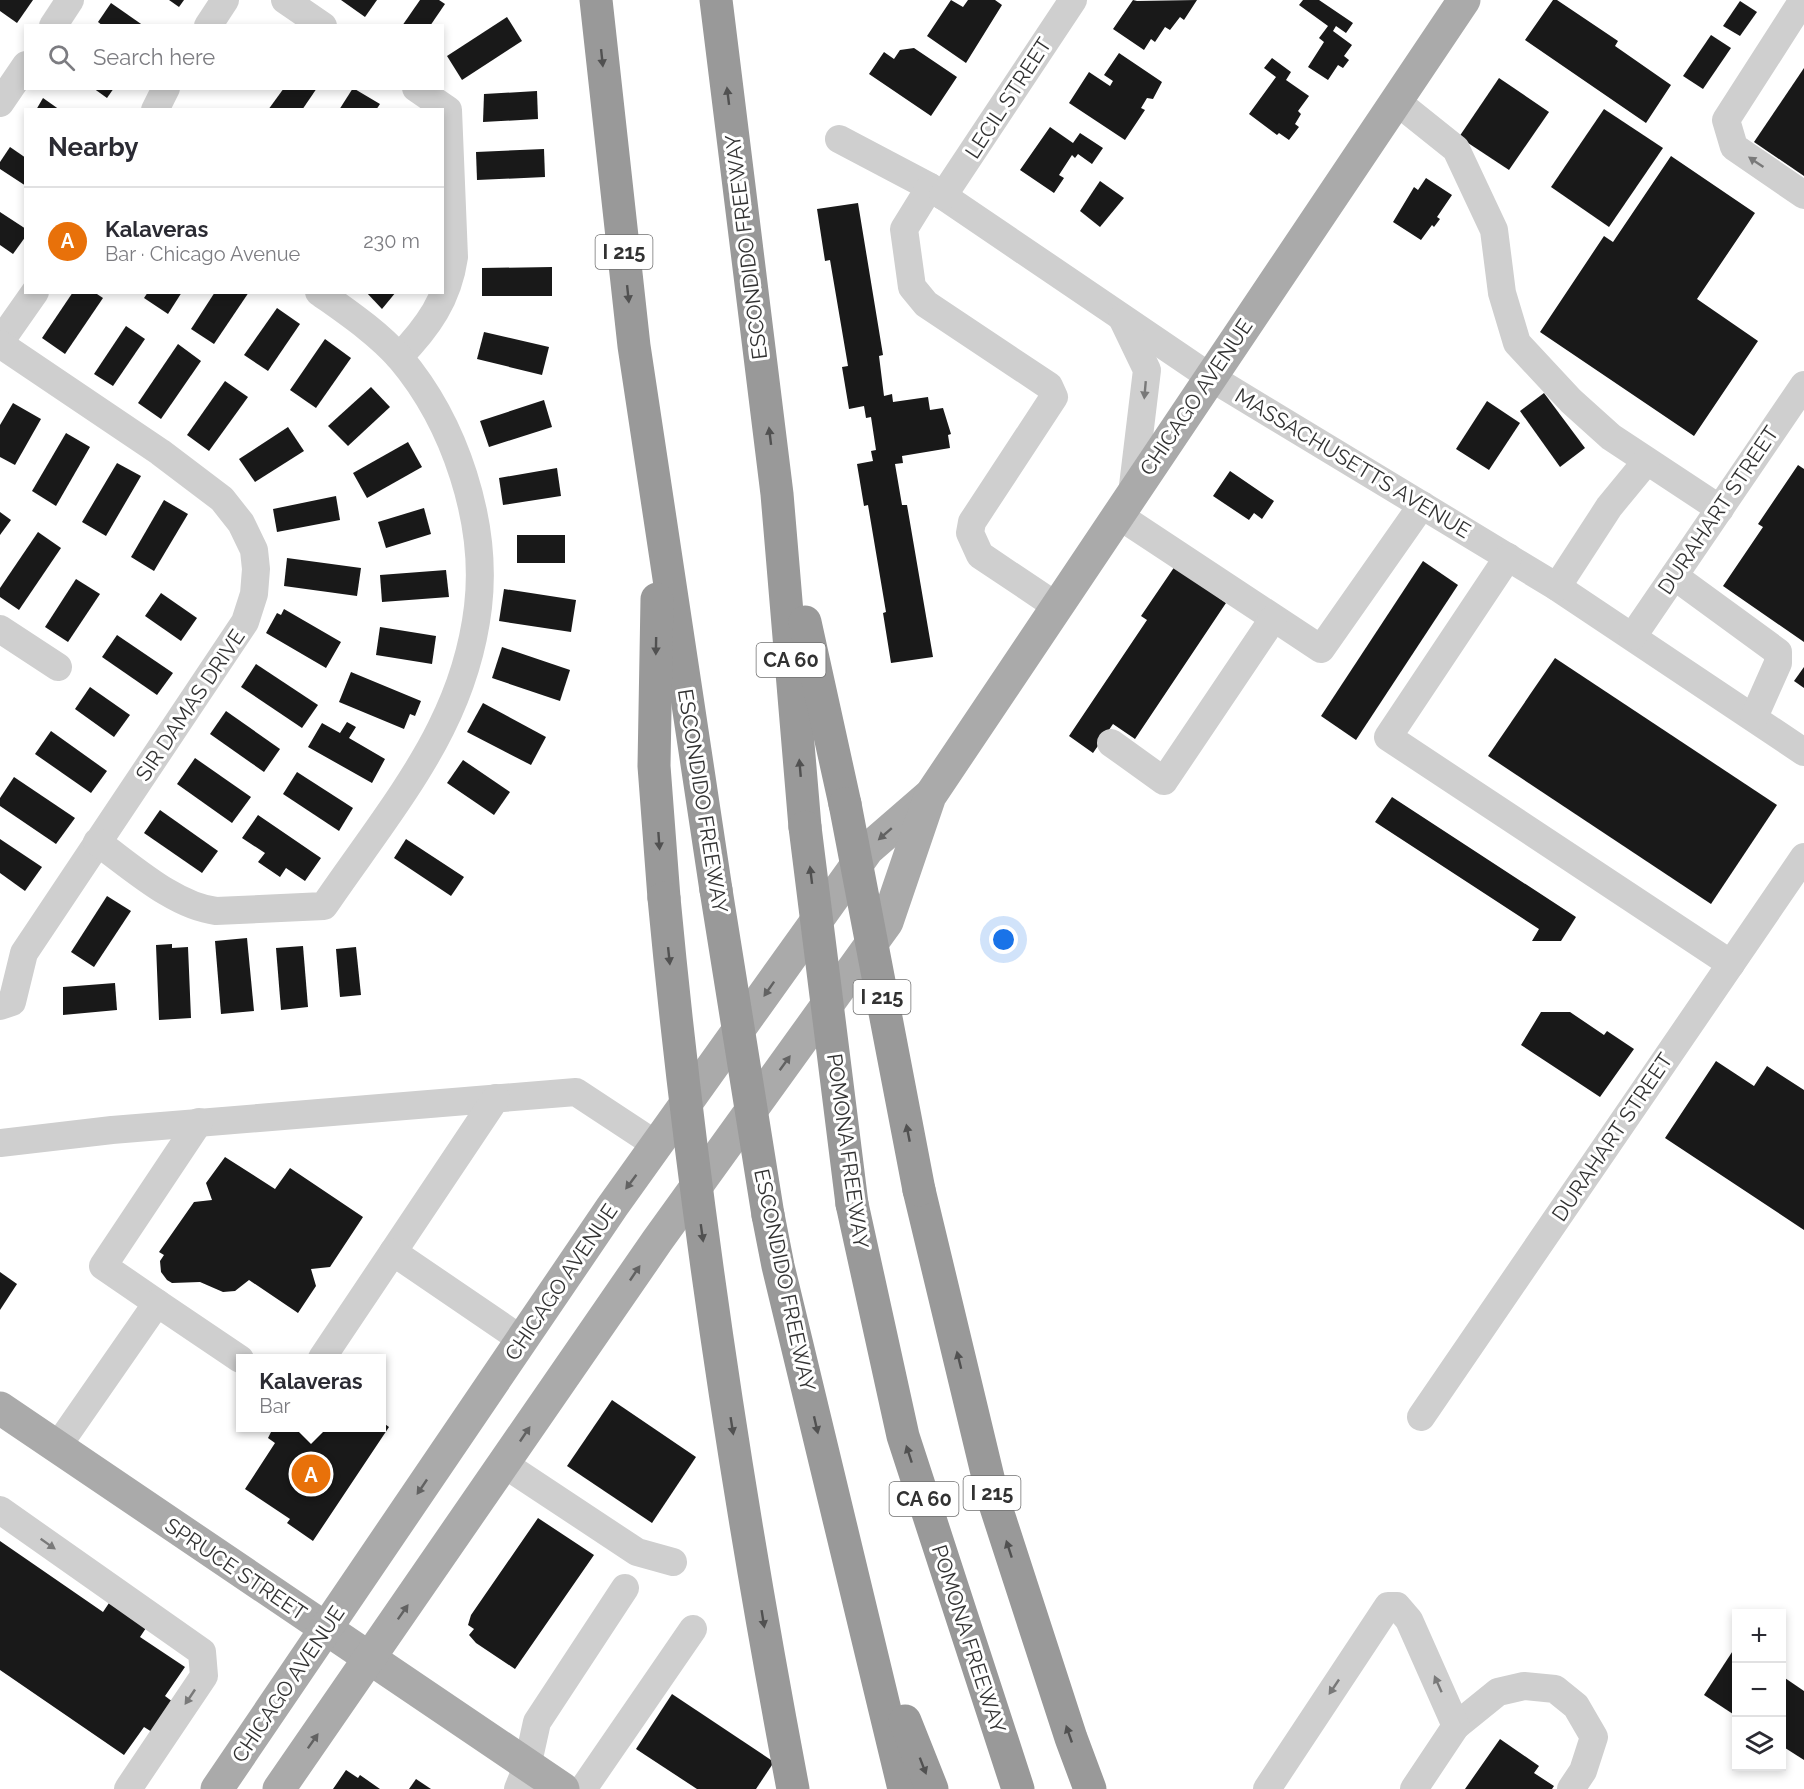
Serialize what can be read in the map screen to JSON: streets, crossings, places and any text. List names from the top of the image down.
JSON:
{
  "streets": {
    "highway": [
      "ESCONDIDO FREEWAY",
      "I 215",
      "CA 60",
      "POMONA FREEWAY"
    ],
    "main road": ["CHICAGO AVENUE", "SPRUCE STREET"],
    "street": [
      "LECIL STREET",
      "MASSACHUSETTS AVENUE",
      "DURAHART STREET",
      "SIR DAMAS DRIVE"
    ]
  },
  "crossings": [
    ["LECIL STREET", "CHICAGO AVENUE"],
    ["LECIL STREET", "MASSACHUSETTS AVENUE"],
    ["ESCONDIDO FREEWAY", "I 215"],
    ["ESCONDIDO FREEWAY", "POMONA FREEWAY"],
    ["I 215", "POMONA FREEWAY"],
    ["CHICAGO AVENUE", "MASSACHUSETTS AVENUE"],
    ["CHICAGO AVENUE", "SPRUCE STREET"],
    ["MASSACHUSETTS AVENUE", "DURAHART STREET"]
  ],
  "page": {
    "search": "Search here",
    "heading": "Nearby",
    "list": [
      {
        "mark": "A",
        "name": "Kalaveras",
        "note": "Bar · Chicago Avenue",
        "value": "230 m"
      }
    ],
    "popup": ["Kalaveras", "Bar"],
    "pins": "A",
    "map_buttons": ["+", "−"]
  }
}
